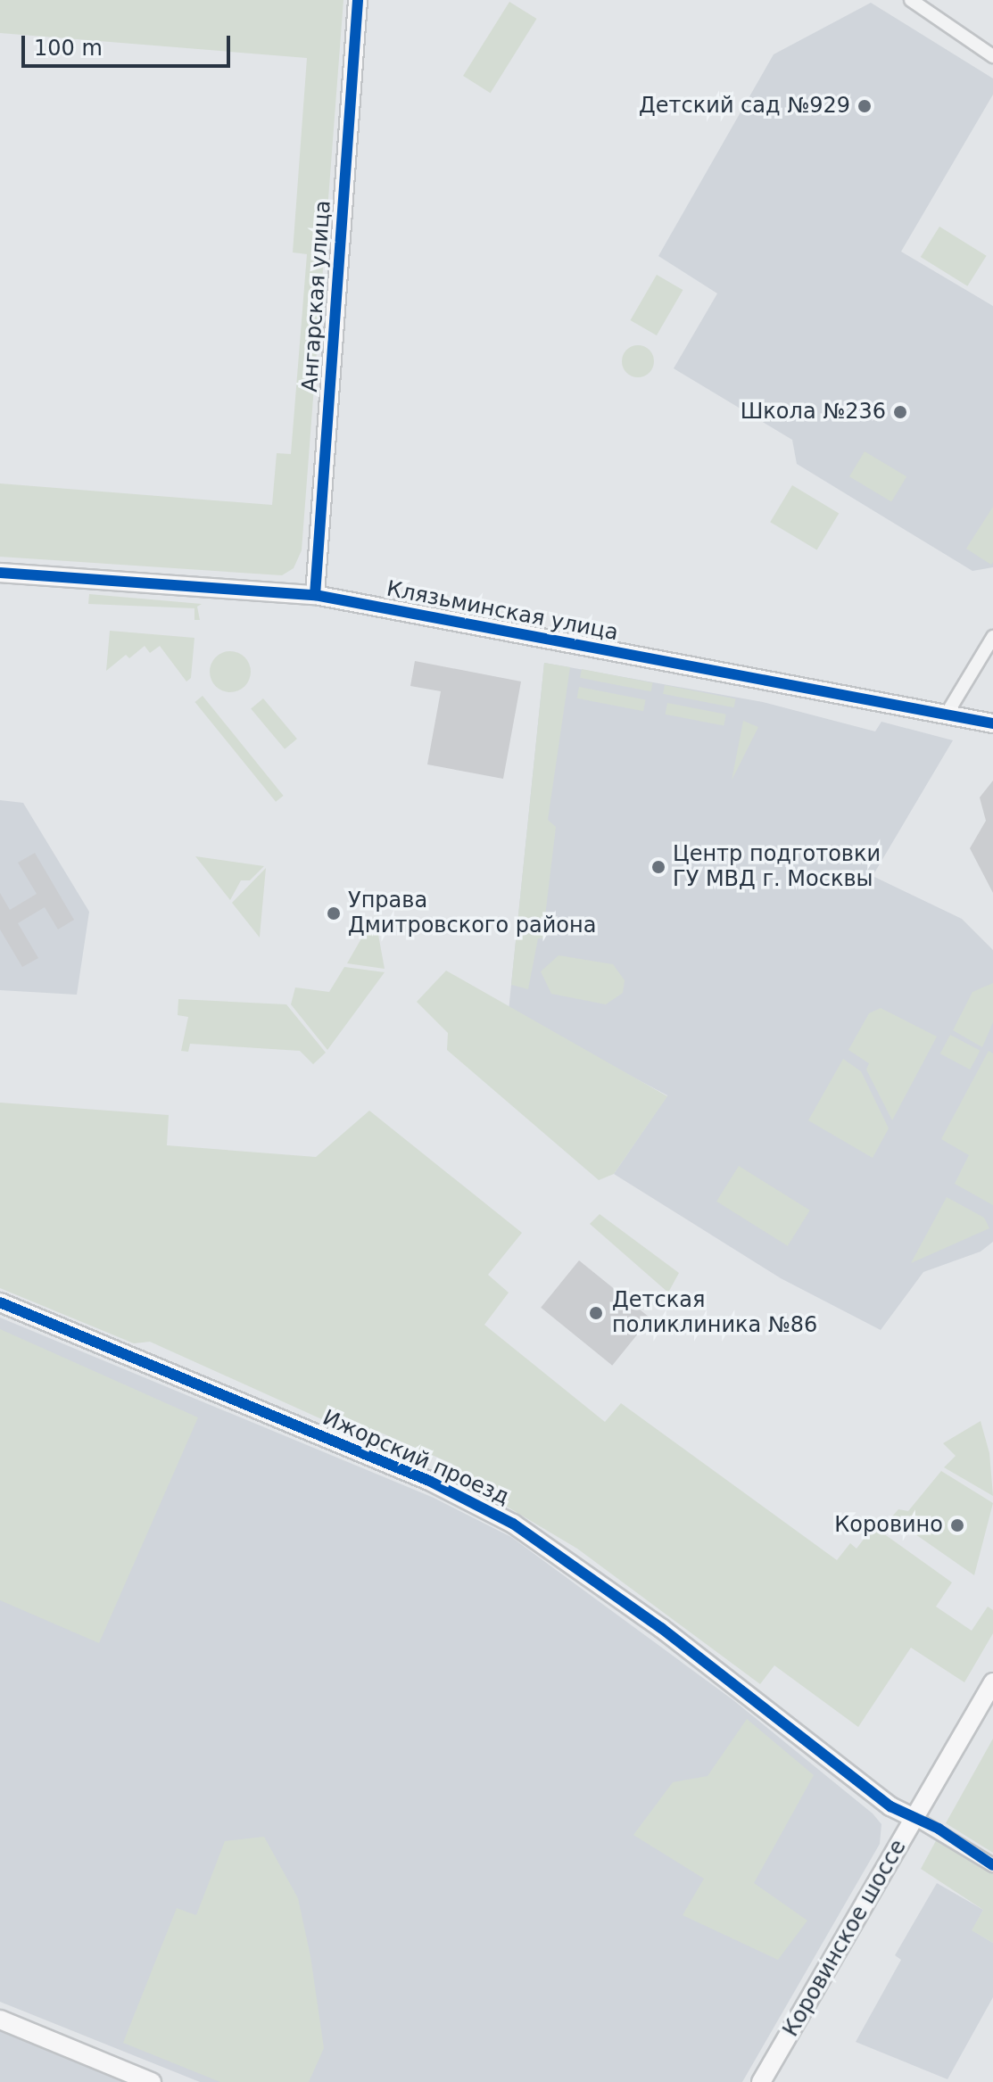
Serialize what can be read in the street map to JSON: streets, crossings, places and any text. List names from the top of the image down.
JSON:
{
  "streets": {
    "street": [
      "Ангарская улица",
      "Клязьминская улица",
      "Ижорский проезд",
      "Коровинское шоссе"
    ]
  },
  "crossings": [
    ["Ангарская улица", "Клязьминская улица"],
    ["Ижорский проезд", "Коровинское шоссе"]
  ],
  "places": [
    "Детский сад №929",
    "Школа №236",
    "Центр подготовки ГУ МВД г. Москвы",
    "Управа Дмитровского района",
    "Детская поликлиника №86",
    "Коровино"
  ],
  "scale_bar": "100 m"
}
